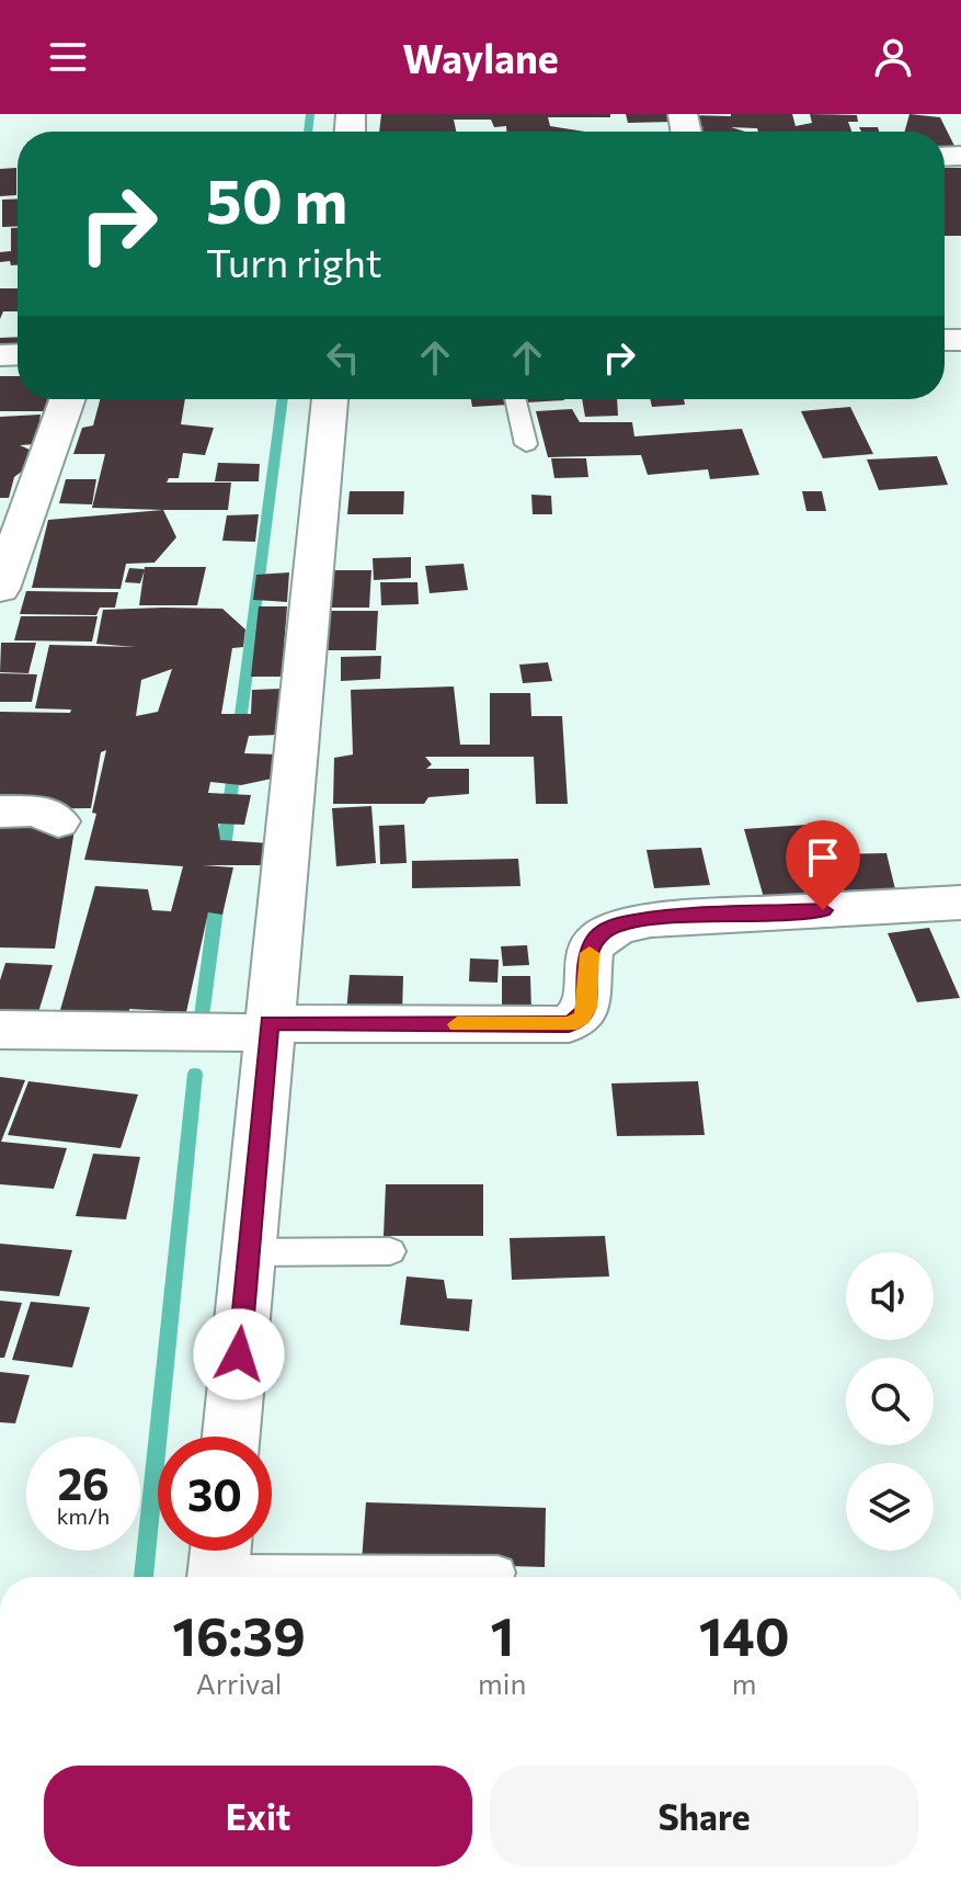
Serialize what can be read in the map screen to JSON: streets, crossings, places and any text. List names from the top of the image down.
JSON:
{
  "page": {
    "header": "Waylane",
    "turn": ["50 m", "Turn right"],
    "speed": "26 km/h",
    "limit": "30",
    "eta": [
      "16:39",
      "Arrival",
      "1",
      "min",
      "140",
      "m"
    ],
    "buttons": ["Exit", "Share"]
  }
}
